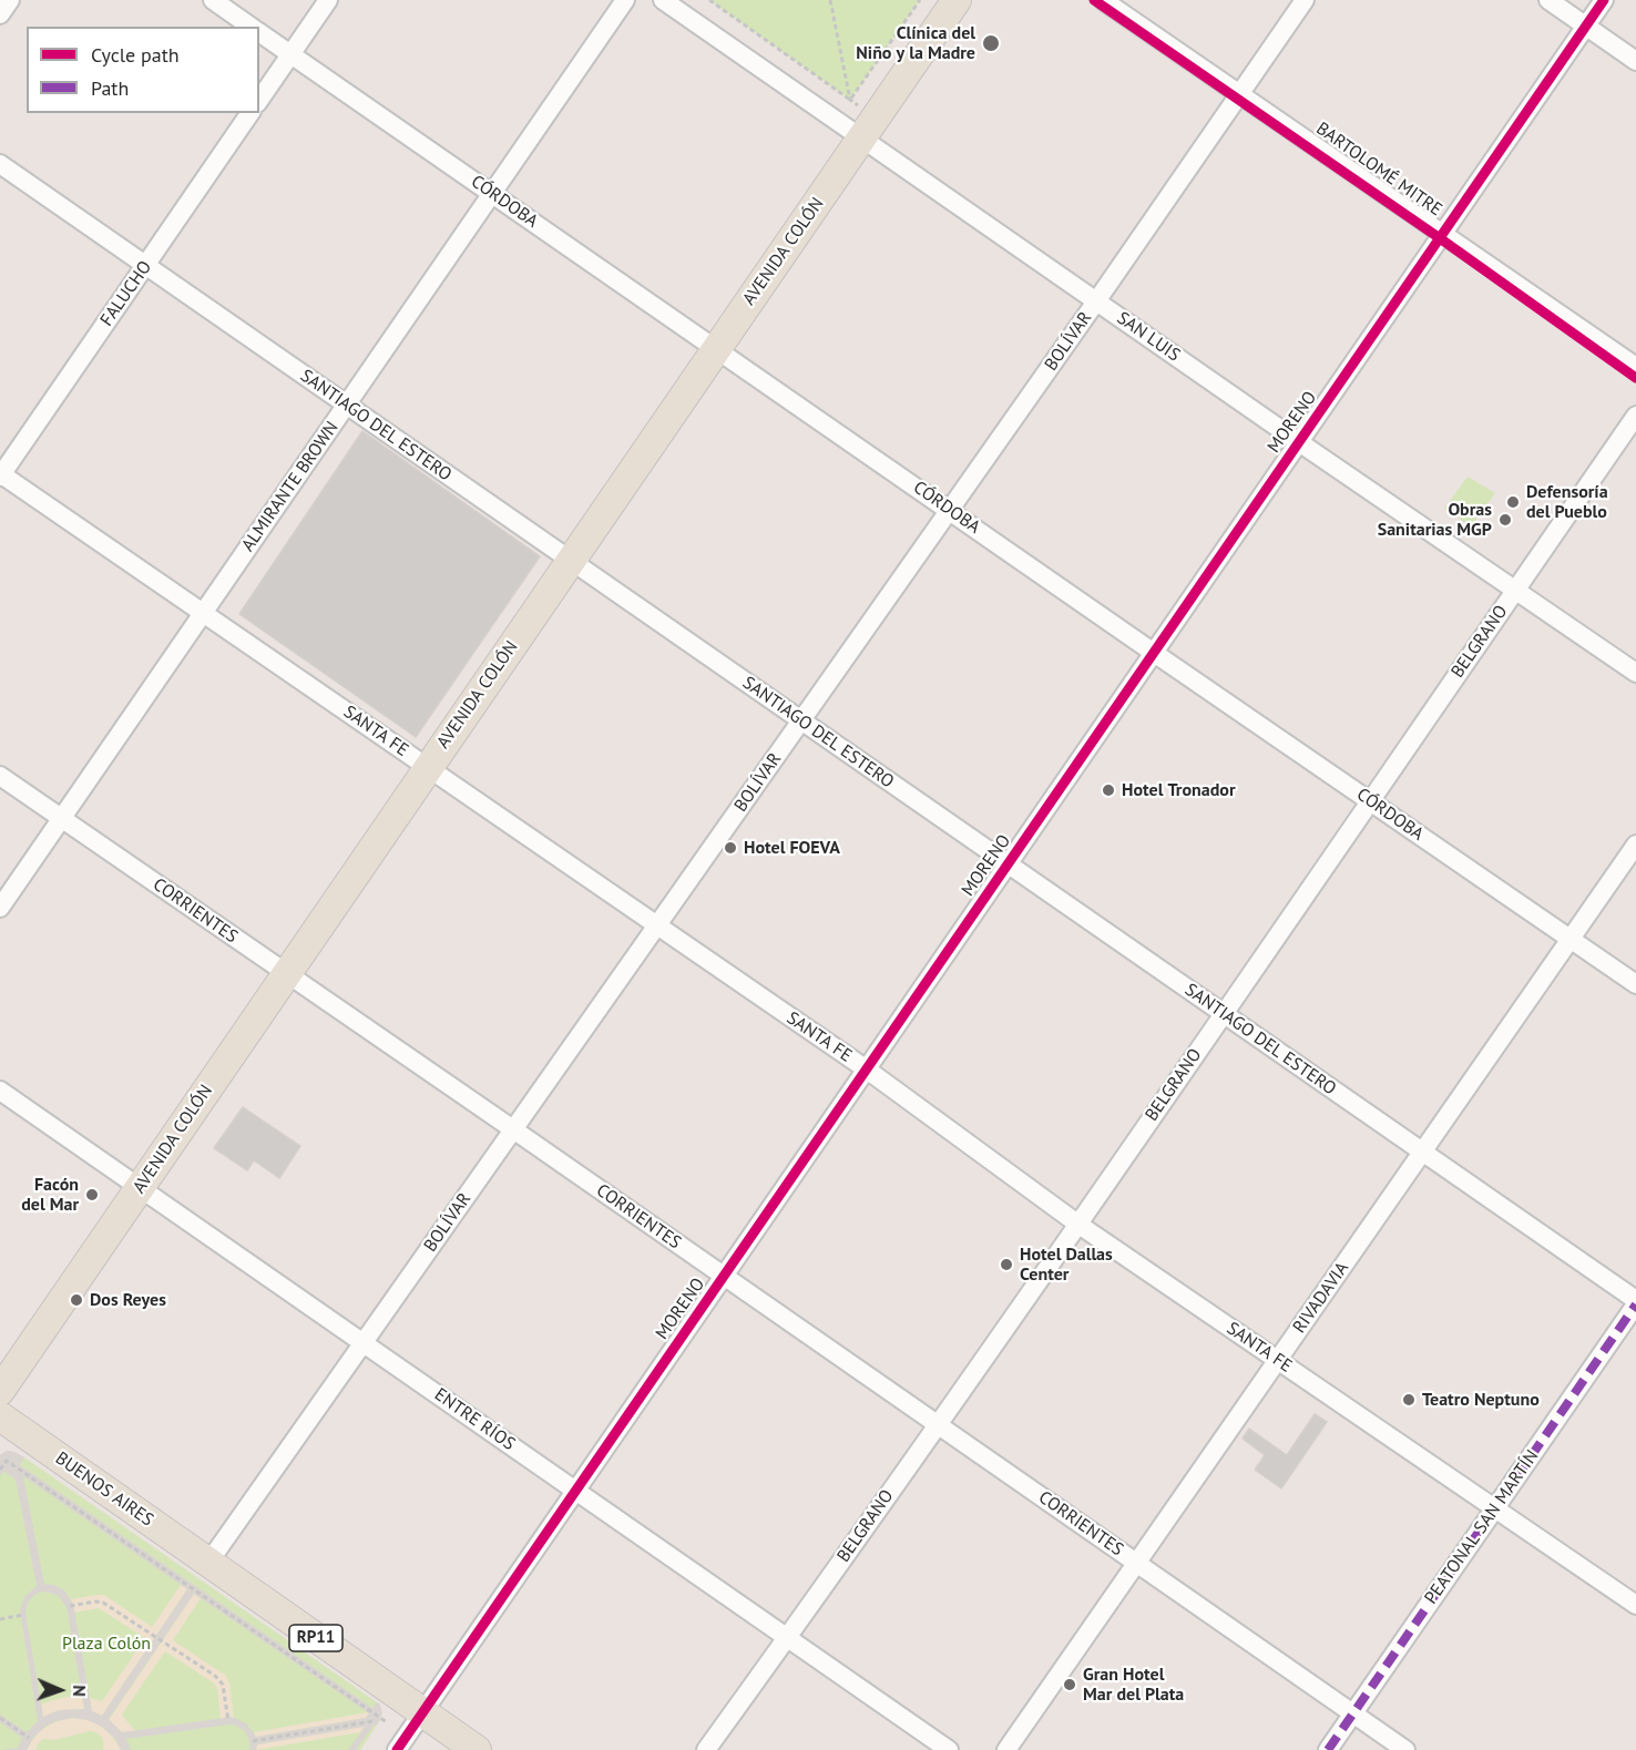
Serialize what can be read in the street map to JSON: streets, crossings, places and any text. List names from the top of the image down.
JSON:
{
  "streets": {
    "main road": ["AVENIDA COLÓN", "BUENOS AIRES", "RP11"],
    "street": [
      "BARTOLOMÉ MITRE",
      "CÓRDOBA",
      "FALUCHO",
      "SAN LUIS",
      "BOLÍVAR",
      "MORENO",
      "SANTIAGO DEL ESTERO",
      "ALMIRANTE BROWN",
      "BELGRANO",
      "SANTA FE",
      "CORRIENTES",
      "RIVADAVIA",
      "ENTRE RÍOS",
      "PEATONAL SAN MARTÍN"
    ]
  },
  "crossings": [
    ["BARTOLOMÉ MITRE", "BOLÍVAR"],
    ["BARTOLOMÉ MITRE", "MORENO"],
    ["CÓRDOBA", "AVENIDA COLÓN"],
    ["CÓRDOBA", "BOLÍVAR"],
    ["CÓRDOBA", "MORENO"],
    ["CÓRDOBA", "ALMIRANTE BROWN"],
    ["CÓRDOBA", "BELGRANO"],
    ["CÓRDOBA", "RIVADAVIA"],
    ["AVENIDA COLÓN", "SAN LUIS"],
    ["AVENIDA COLÓN", "SANTIAGO DEL ESTERO"],
    ["AVENIDA COLÓN", "SANTA FE"],
    ["AVENIDA COLÓN", "CORRIENTES"],
    ["AVENIDA COLÓN", "ENTRE RÍOS"],
    ["FALUCHO", "SANTIAGO DEL ESTERO"],
    ["FALUCHO", "SANTA FE"],
    ["SAN LUIS", "BOLÍVAR"],
    ["SAN LUIS", "MORENO"],
    ["SAN LUIS", "BELGRANO"],
    ["BOLÍVAR", "SANTIAGO DEL ESTERO"],
    ["BOLÍVAR", "SANTA FE"],
    ["BOLÍVAR", "CORRIENTES"],
    ["BOLÍVAR", "ENTRE RÍOS"],
    ["BOLÍVAR", "BUENOS AIRES"],
    ["BOLÍVAR", "RP11"],
    ["MORENO", "SANTIAGO DEL ESTERO"],
    ["MORENO", "SANTA FE"],
    ["MORENO", "CORRIENTES"],
    ["MORENO", "ENTRE RÍOS"],
    ["MORENO", "RP11"],
    ["SANTIAGO DEL ESTERO", "ALMIRANTE BROWN"],
    ["SANTIAGO DEL ESTERO", "BELGRANO"],
    ["SANTIAGO DEL ESTERO", "RIVADAVIA"],
    ["SANTIAGO DEL ESTERO", "PEATONAL SAN MARTÍN"],
    ["ALMIRANTE BROWN", "SANTA FE"],
    ["ALMIRANTE BROWN", "CORRIENTES"],
    ["BELGRANO", "SANTA FE"],
    ["BELGRANO", "CORRIENTES"],
    ["BELGRANO", "ENTRE RÍOS"],
    ["SANTA FE", "RIVADAVIA"],
    ["SANTA FE", "PEATONAL SAN MARTÍN"],
    ["CORRIENTES", "RIVADAVIA"],
    ["CORRIENTES", "PEATONAL SAN MARTÍN"],
    ["BUENOS AIRES", "RP11"]
  ],
  "parks": ["Plaza Colón"],
  "places": [
    "Clínica del Niño y la Madre",
    "Defensoría del Pueblo",
    "Obras Sanitarias MGP",
    "Hotel Tronador",
    "Hotel FOEVA",
    "Facón del Mar",
    "Hotel Dallas Center",
    "Dos Reyes",
    "Teatro Neptuno",
    "Gran Hotel Mar del Plata"
  ],
  "legend": ["Cycle path", "Path"],
  "north": "right"
}
